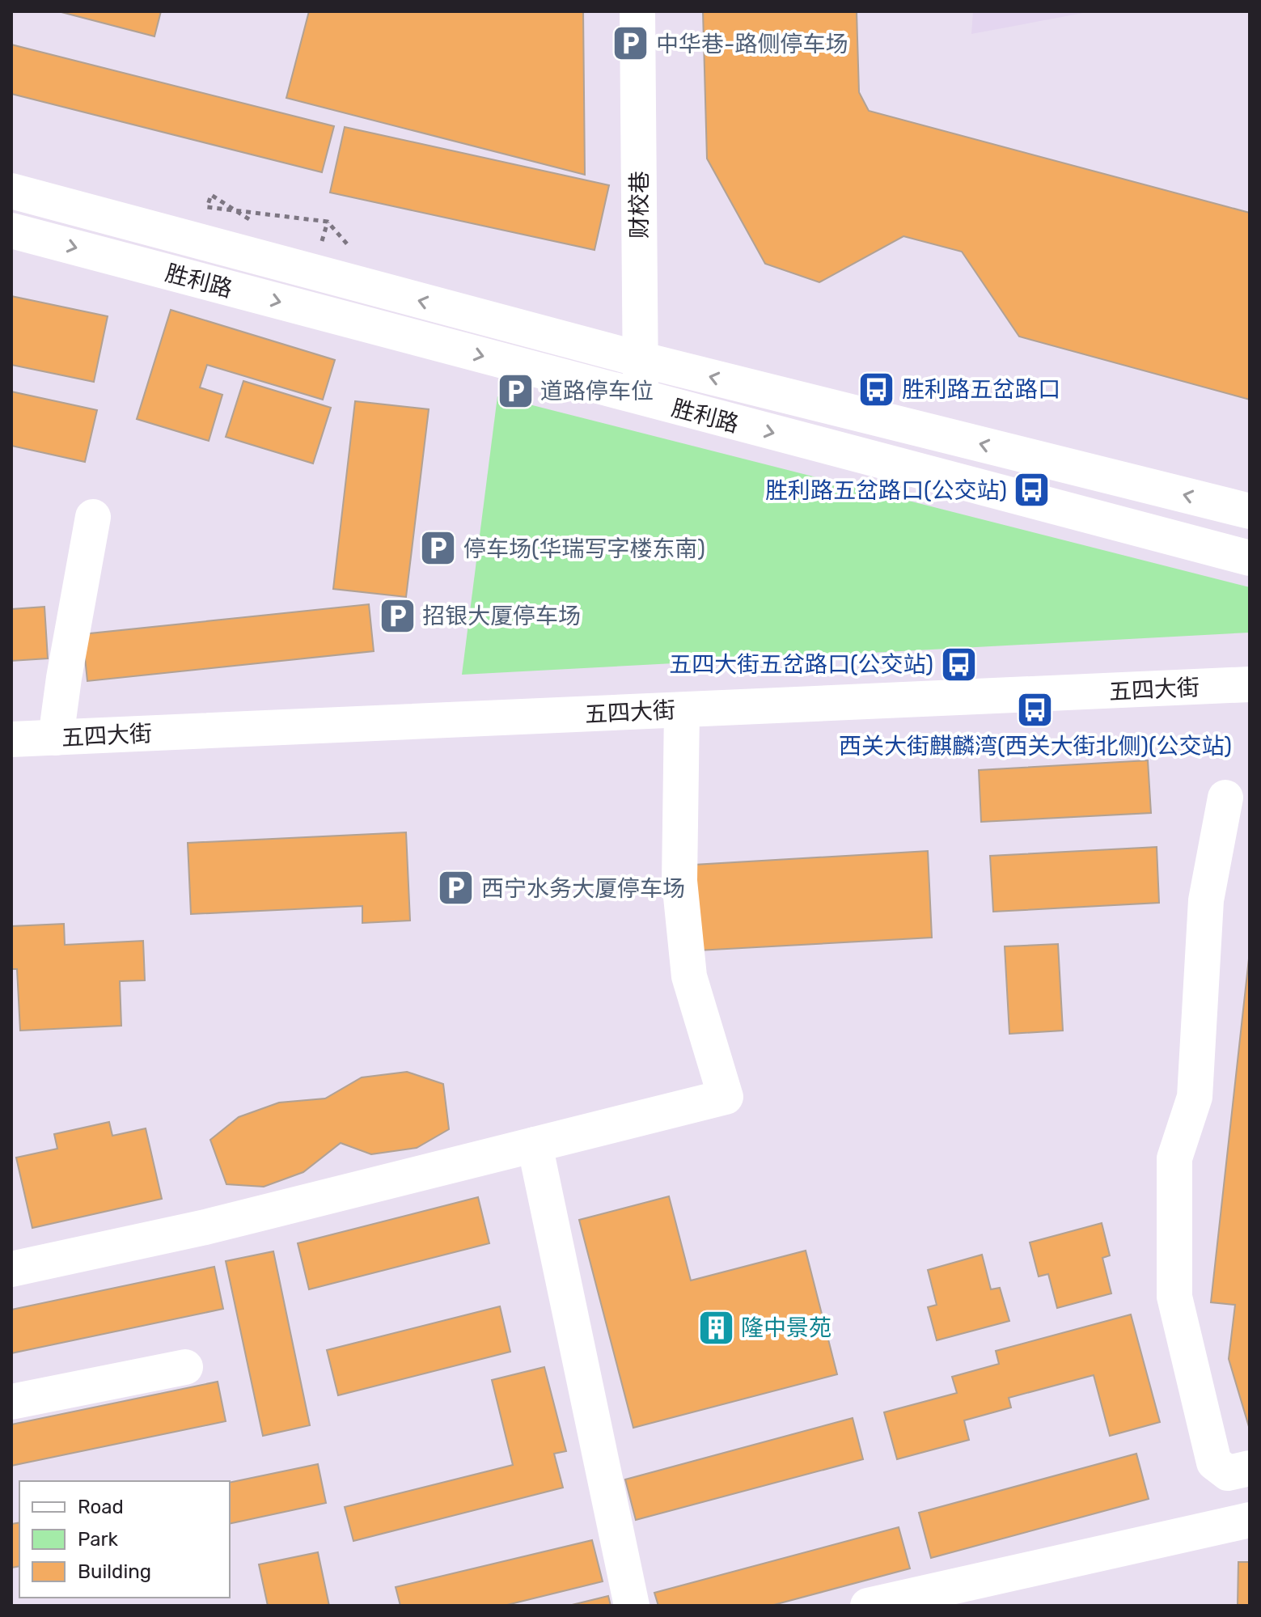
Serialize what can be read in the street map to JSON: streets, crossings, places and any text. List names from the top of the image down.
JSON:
{
  "streets": {
    "main road": ["财校巷", "胜利路", "五四大街"]
  },
  "crossings": [
    ["财校巷", "胜利路"]
  ],
  "places": {
    "parking": [
      "中华巷-路侧停车场",
      "道路停车位",
      "停车场(华瑞写字楼东南)",
      "招银大厦停车场",
      "西宁水务大厦停车场"
    ],
    "bus stop": [
      "胜利路五岔路口",
      "胜利路五岔路口(公交站)",
      "五四大街五岔路口(公交站)",
      "西关大街麒麟湾(西关大街北侧)(公交站)"
    ],
    "building": ["隆中景苑"]
  },
  "legend": ["Road", "Park", "Building"]
}
